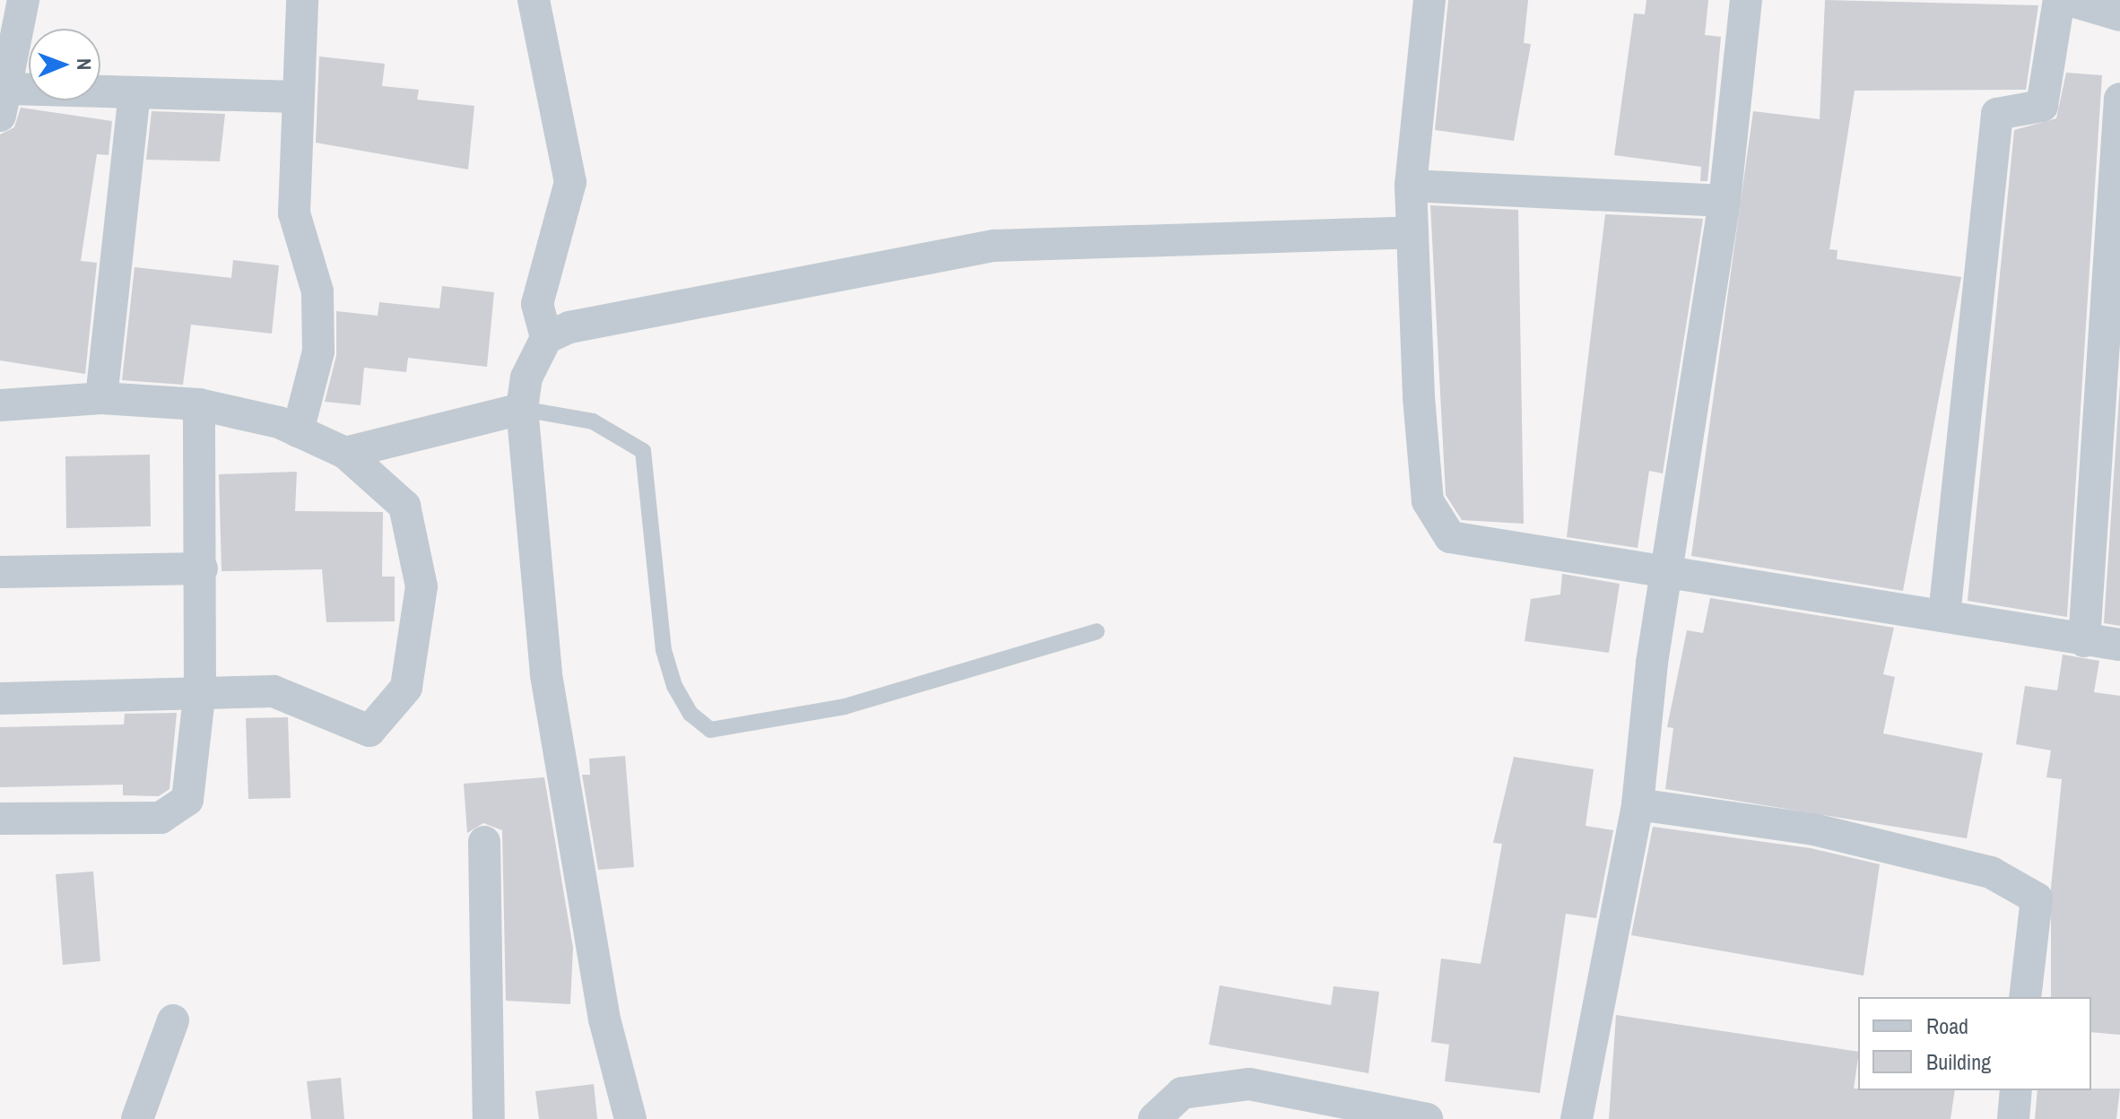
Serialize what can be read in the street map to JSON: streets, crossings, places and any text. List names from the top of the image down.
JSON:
{
  "legend": ["Road", "Building"],
  "north": "right"
}
